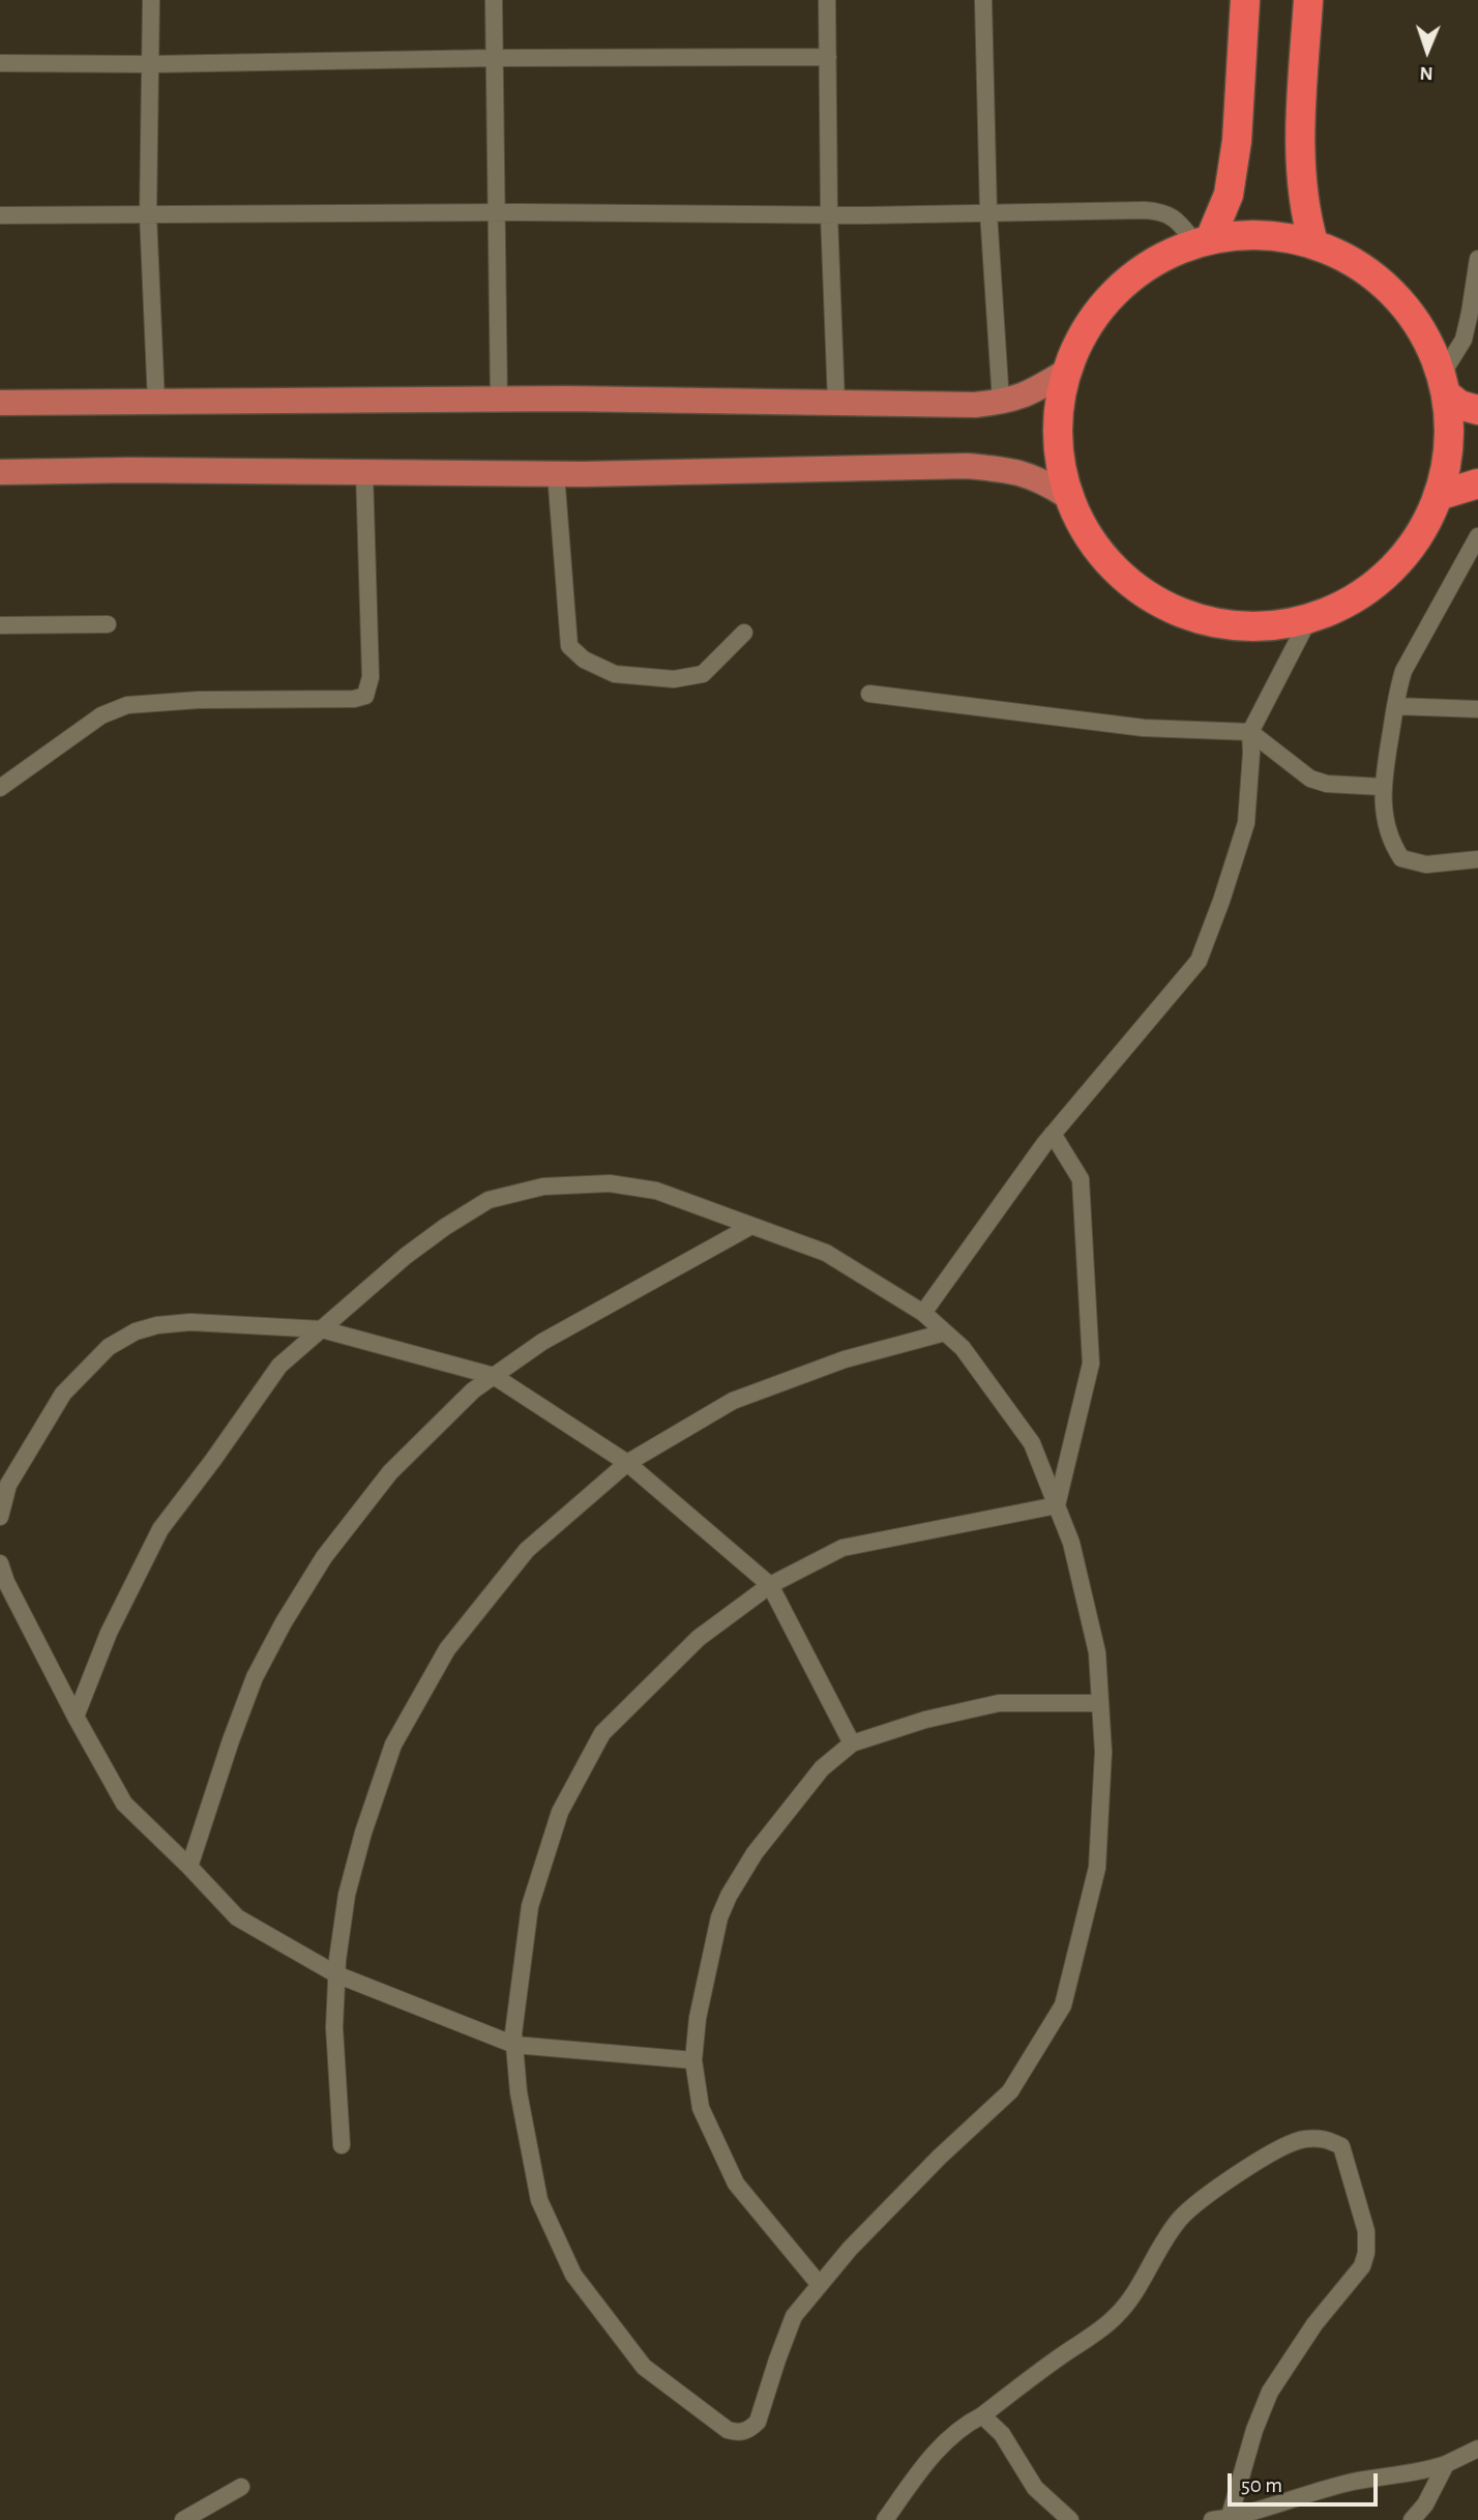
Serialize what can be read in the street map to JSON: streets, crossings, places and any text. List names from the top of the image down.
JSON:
{
  "scale_bar": "50 m",
  "north": "bottom"
}
